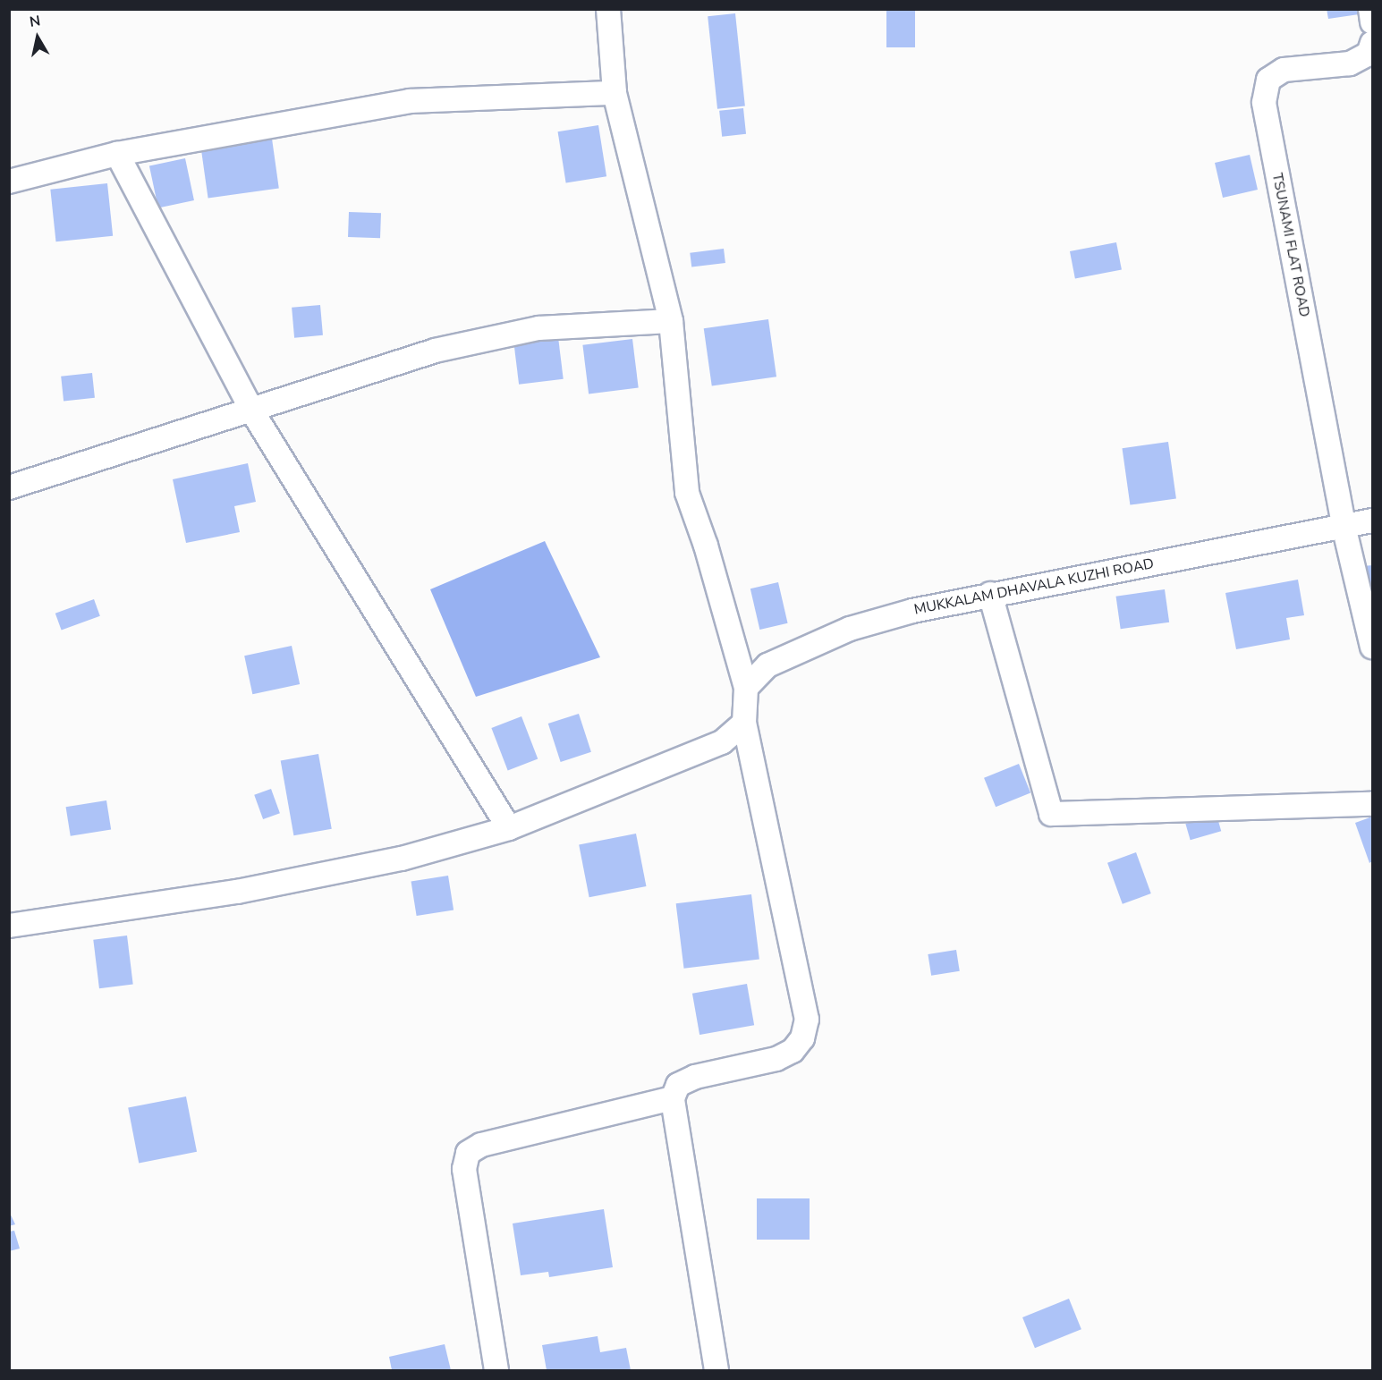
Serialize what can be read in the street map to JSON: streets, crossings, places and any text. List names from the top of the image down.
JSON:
{
  "streets": {
    "street": ["TSUNAMI FLAT ROAD", "MUKKALAM DHAVALA KUZHI ROAD"]
  },
  "crossings": [
    ["TSUNAMI FLAT ROAD", "MUKKALAM DHAVALA KUZHI ROAD"]
  ],
  "north": "top"
}
